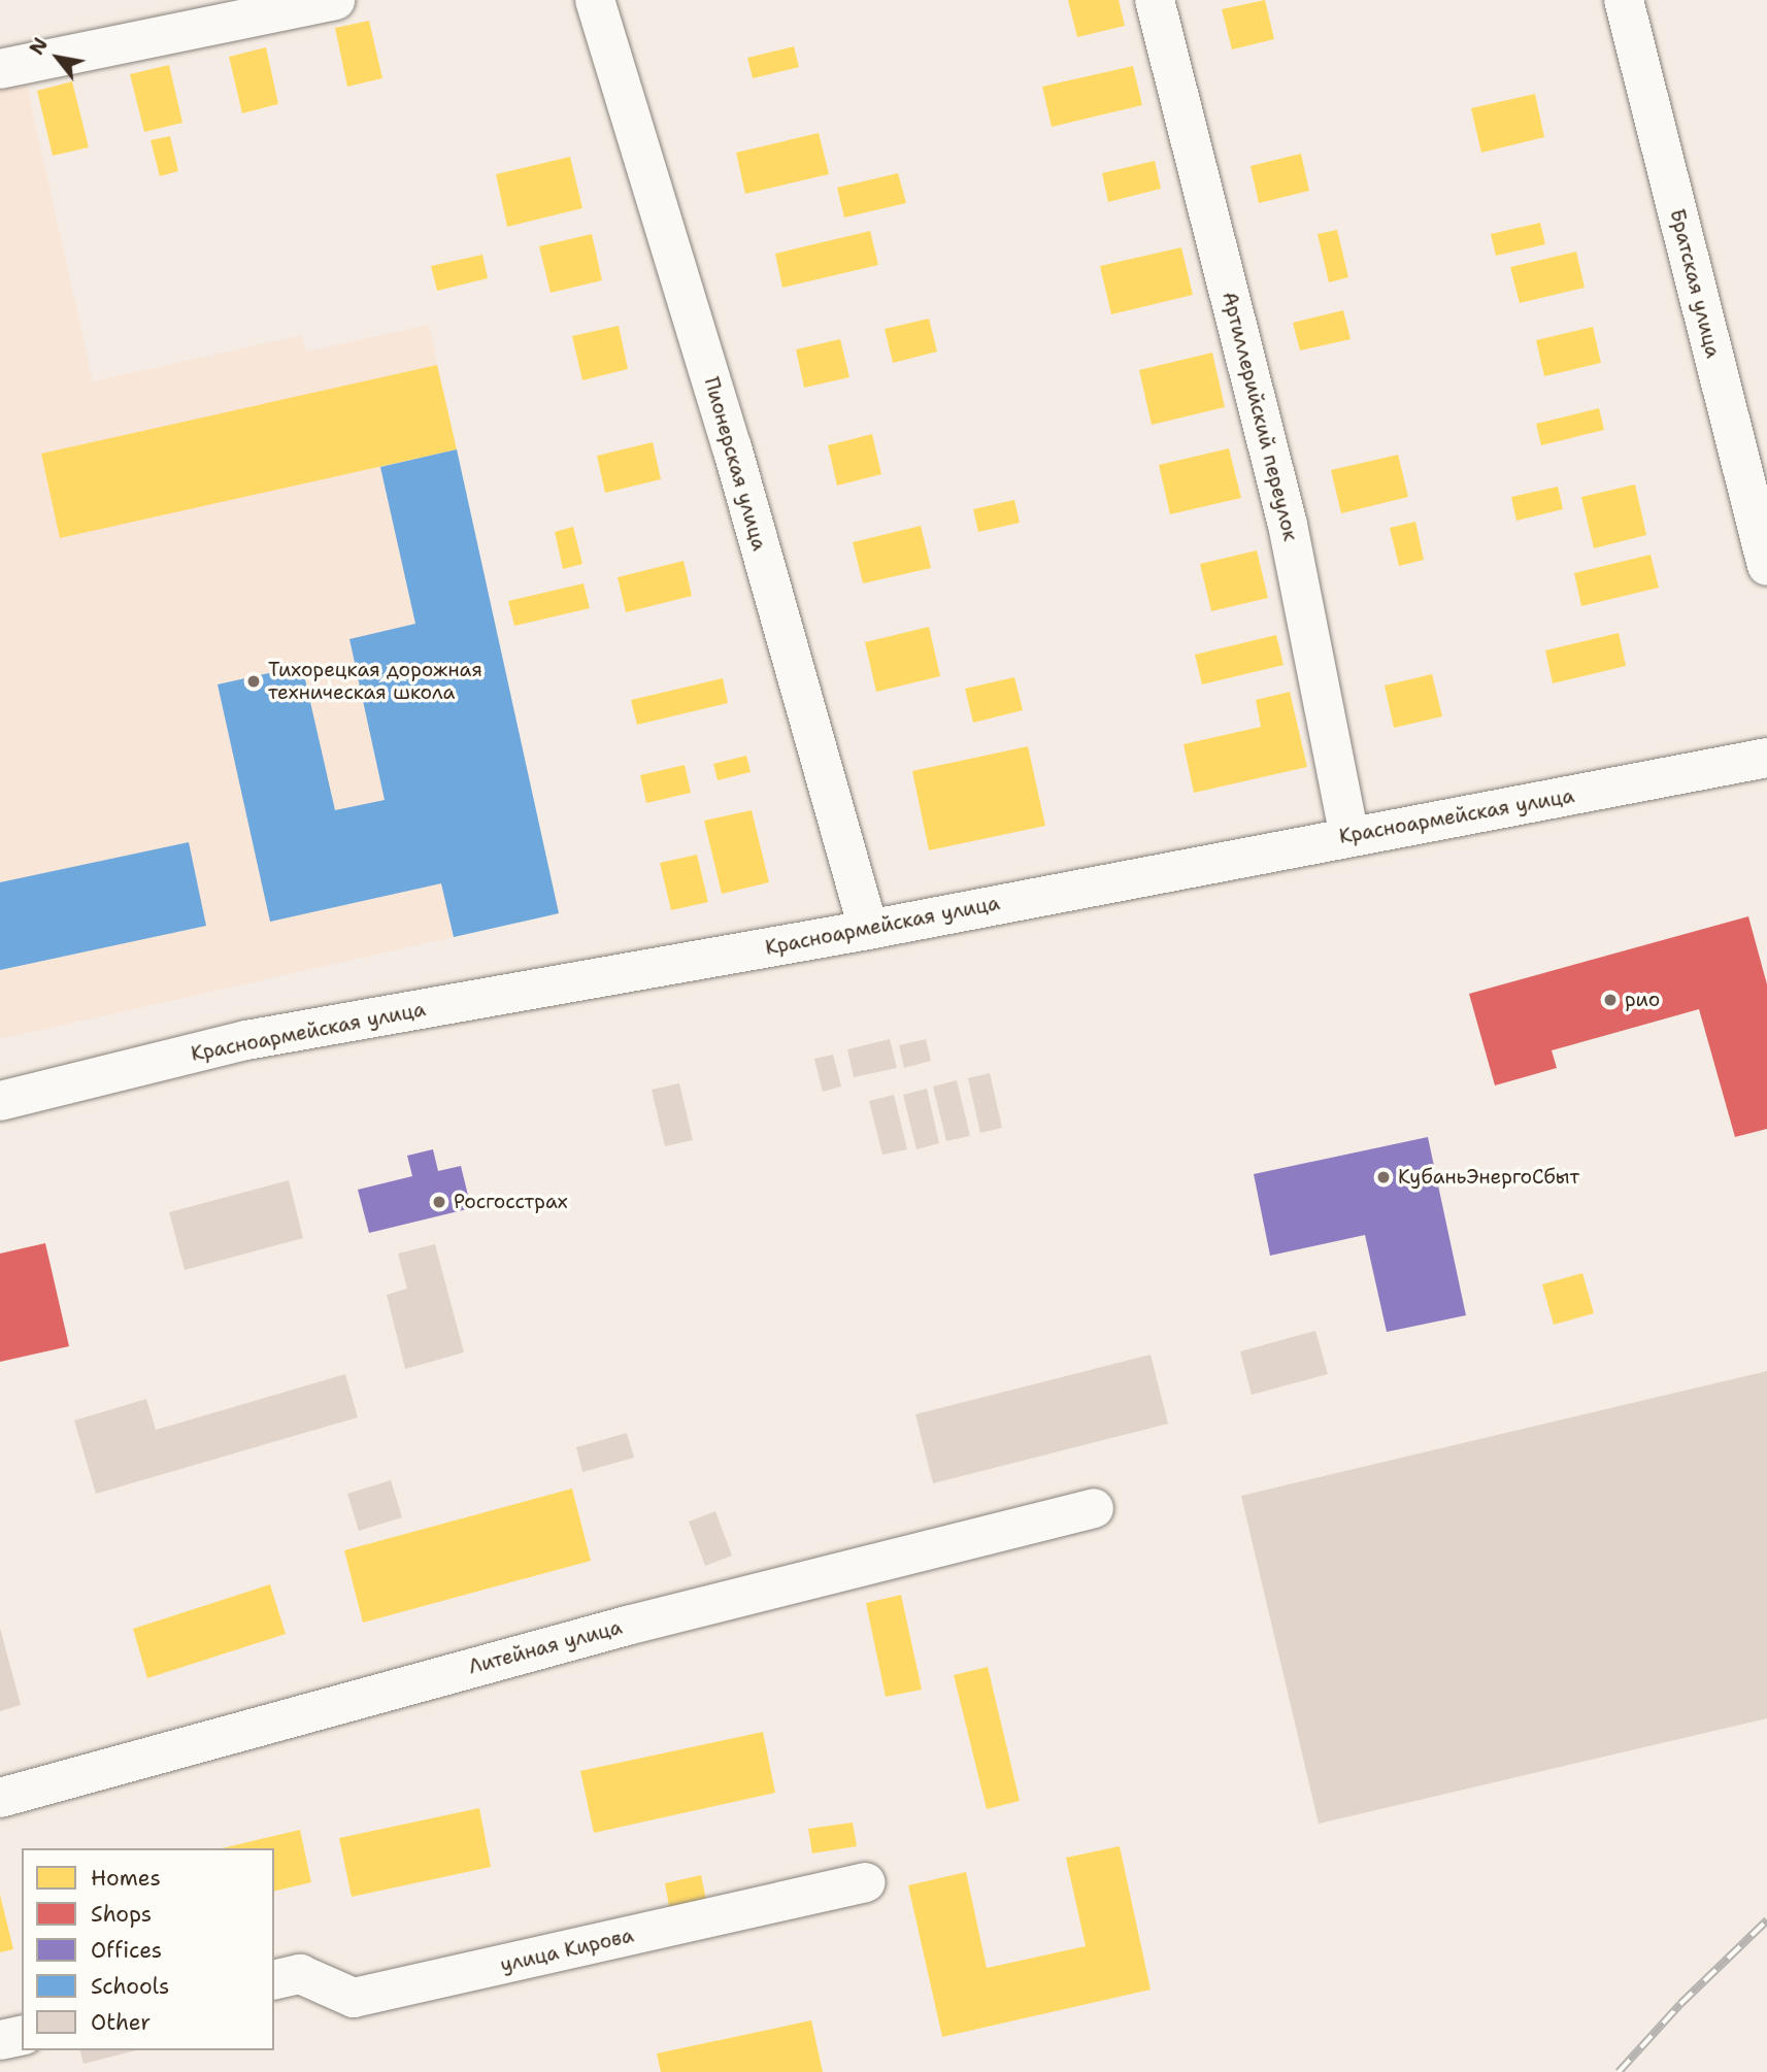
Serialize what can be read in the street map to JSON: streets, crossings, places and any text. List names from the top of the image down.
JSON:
{
  "streets": {
    "street": [
      "Братская улица",
      "Артиллерийский переулок",
      "Пионерская улица",
      "Красноармейская улица",
      "Литейная улица",
      "улица Кирова"
    ]
  },
  "crossings": [
    ["Артиллерийский переулок", "Красноармейская улица"],
    ["Пионерская улица", "Красноармейская улица"]
  ],
  "places": [
    "Тихорецкая дорожная техническая школа",
    "рио",
    "КубаньЭнергоСбыт",
    "Росгосстрах"
  ],
  "legend": [
    "Homes",
    "Shops",
    "Offices",
    "Schools",
    "Other"
  ],
  "north": "top left"
}
